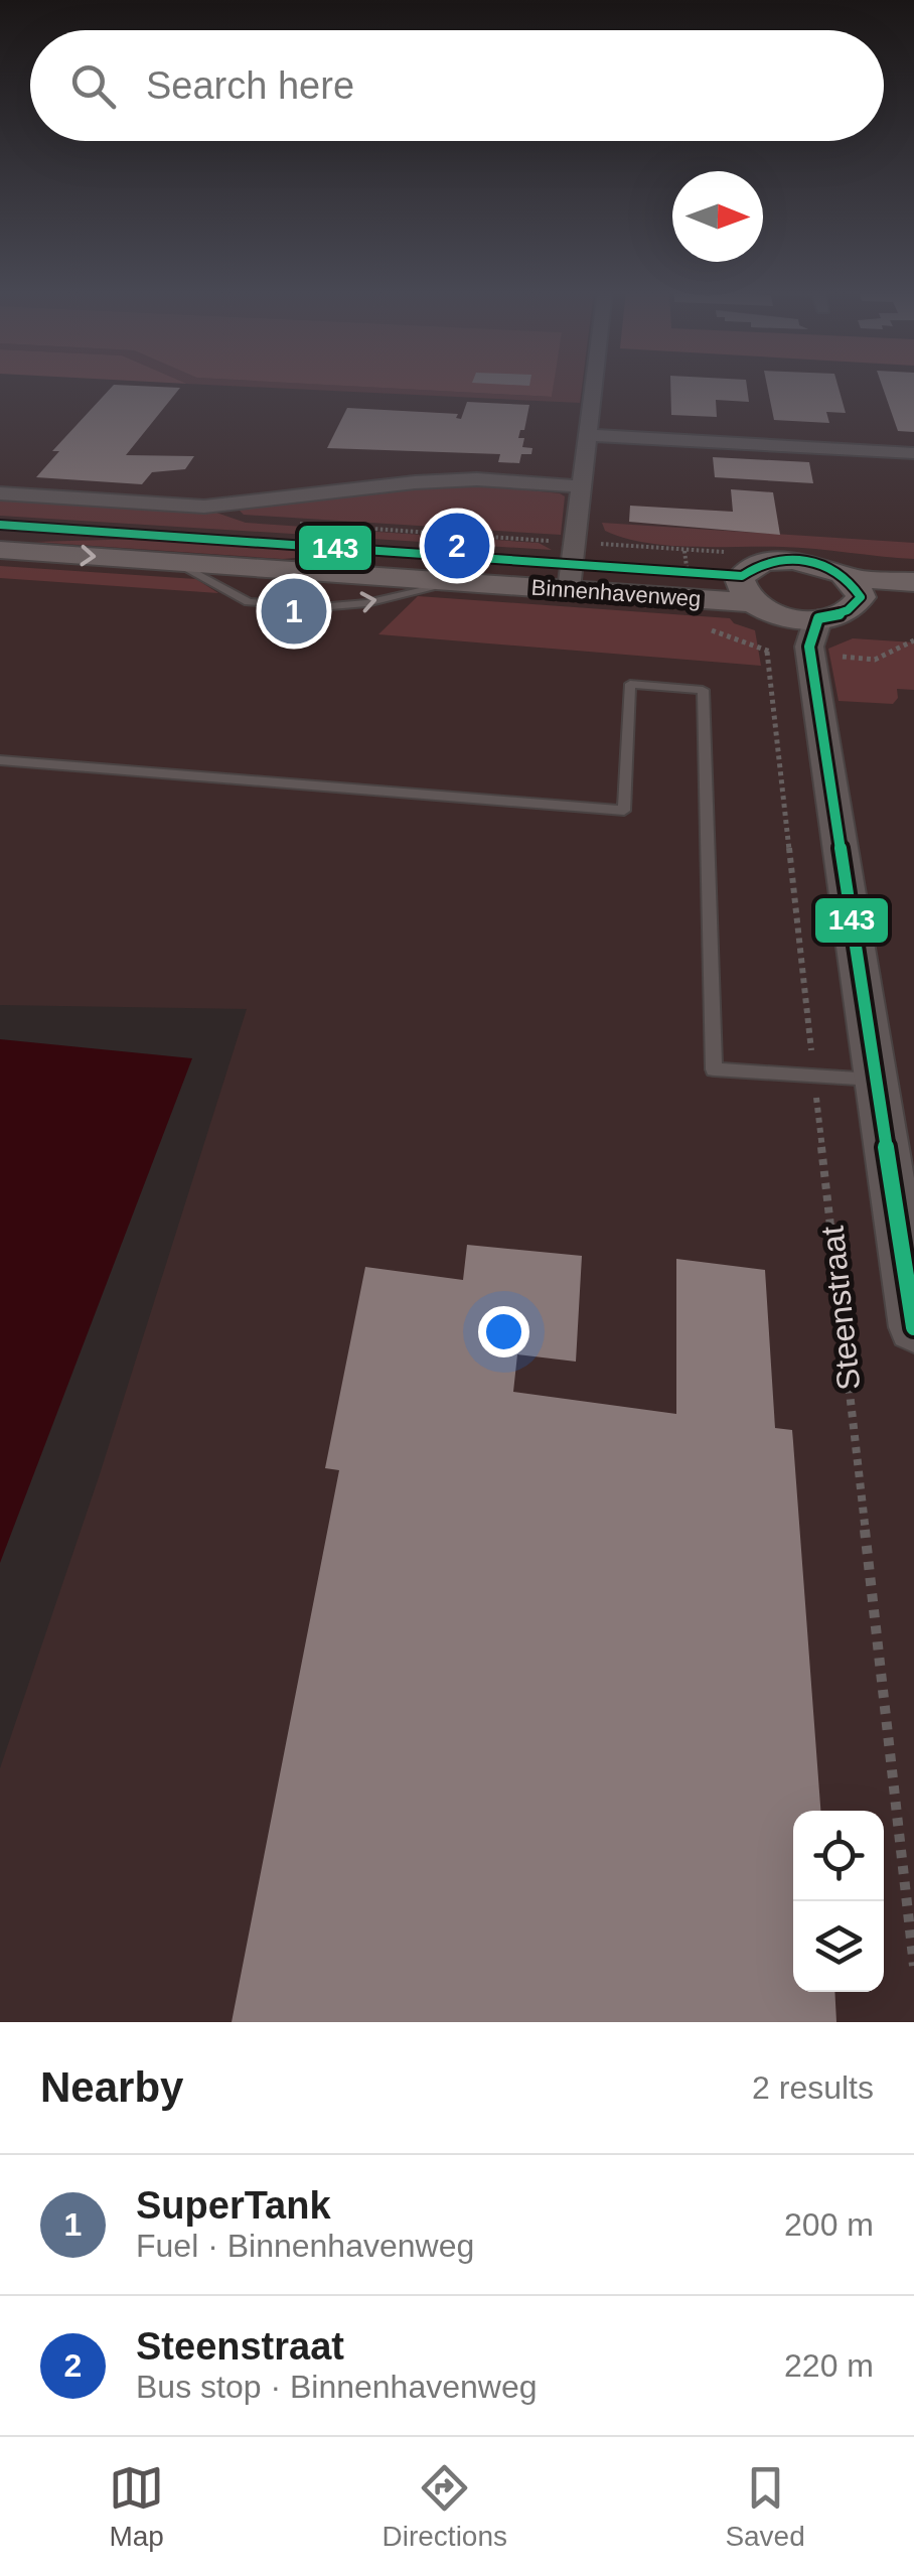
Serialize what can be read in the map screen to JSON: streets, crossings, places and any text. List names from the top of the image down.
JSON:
{
  "streets": {
    "main road": ["Binnenhavenweg"],
    "path": ["Steenstraat"]
  },
  "crossings": [
    ["Binnenhavenweg", "Steenstraat"]
  ],
  "lines": ["transit line 143"],
  "north": "right",
  "page": {
    "search": "Search here",
    "pins": ["2", "1"],
    "heading": ["Nearby", "2 results"],
    "list": [
      {
        "mark": "1",
        "name": "SuperTank",
        "note": "Fuel · Binnenhavenweg",
        "value": "200 m"
      },
      {
        "mark": "2",
        "name": "Steenstraat",
        "note": "Bus stop · Binnenhavenweg",
        "value": "220 m"
      }
    ],
    "nav": ["Map", "Directions", "Saved"]
  }
}
